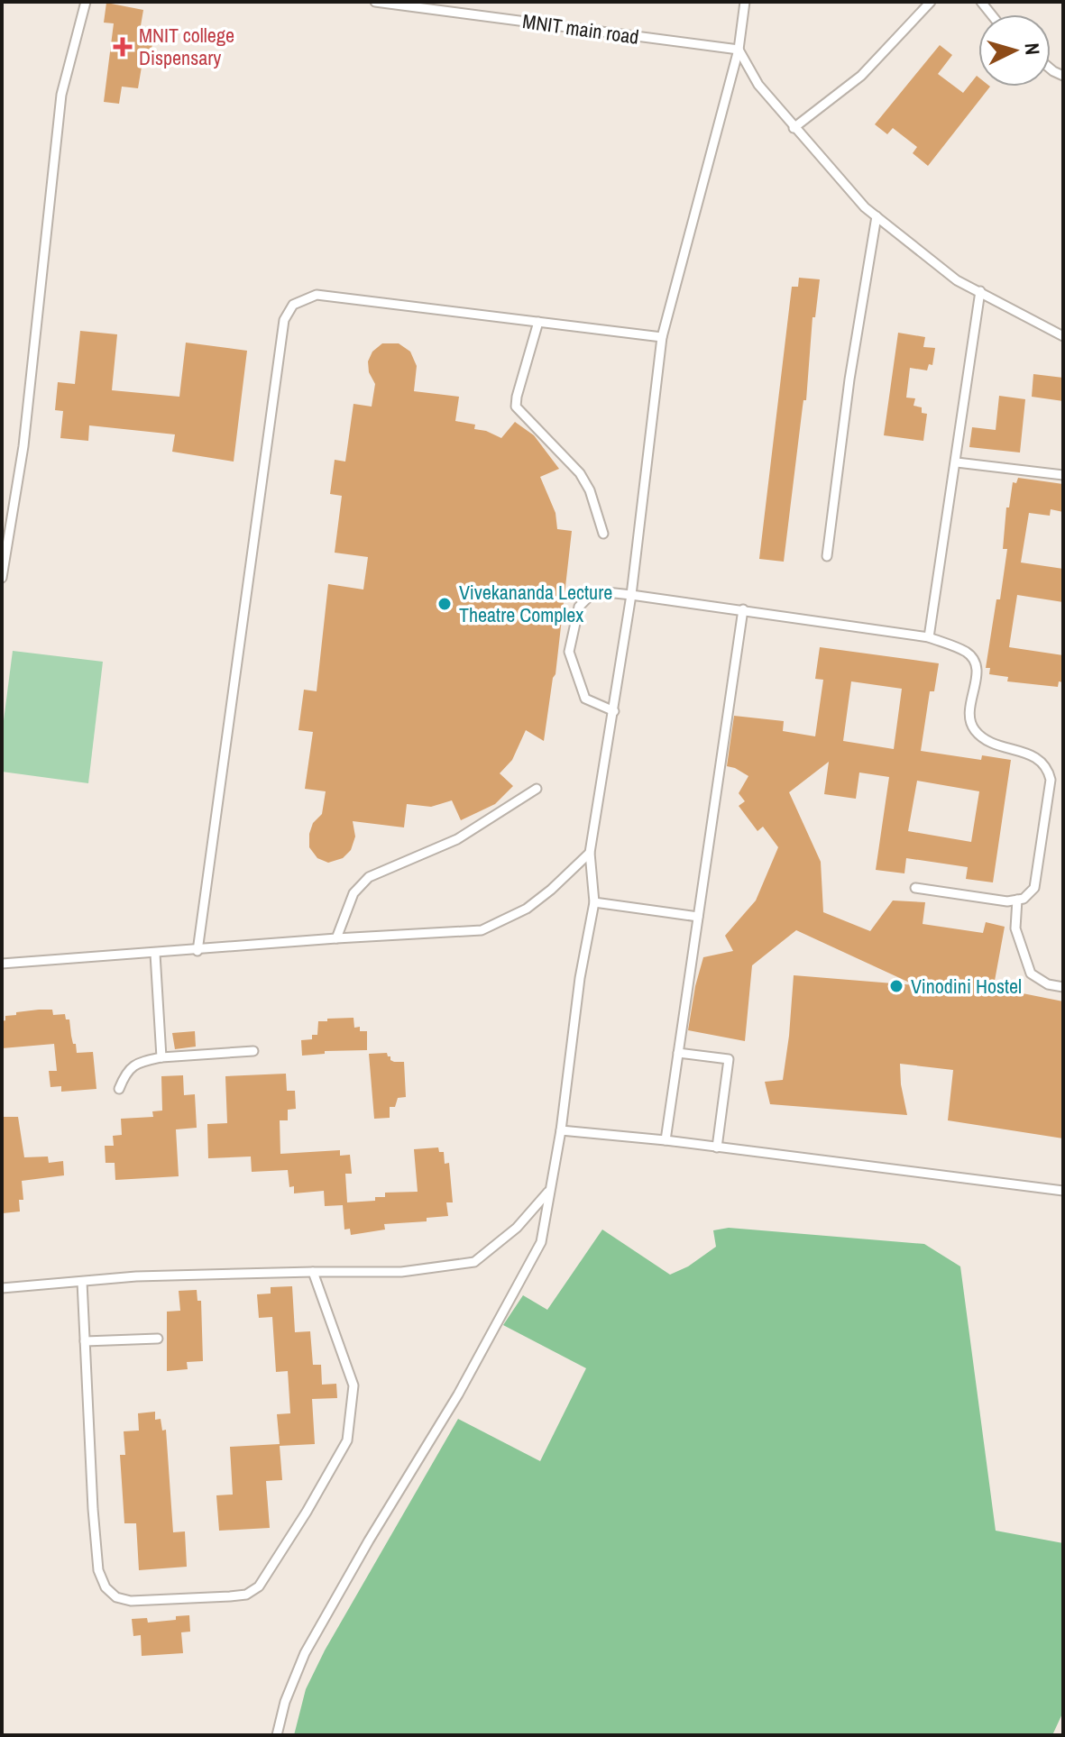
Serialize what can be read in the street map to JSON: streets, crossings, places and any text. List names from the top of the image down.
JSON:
{
  "streets": {
    "lane": ["MNIT main road"]
  },
  "places": {
    "health": ["MNIT college Dispensary"],
    "other": ["Vivekananda Lecture Theatre Complex", "Vinodini Hostel"]
  },
  "north": "right"
}
